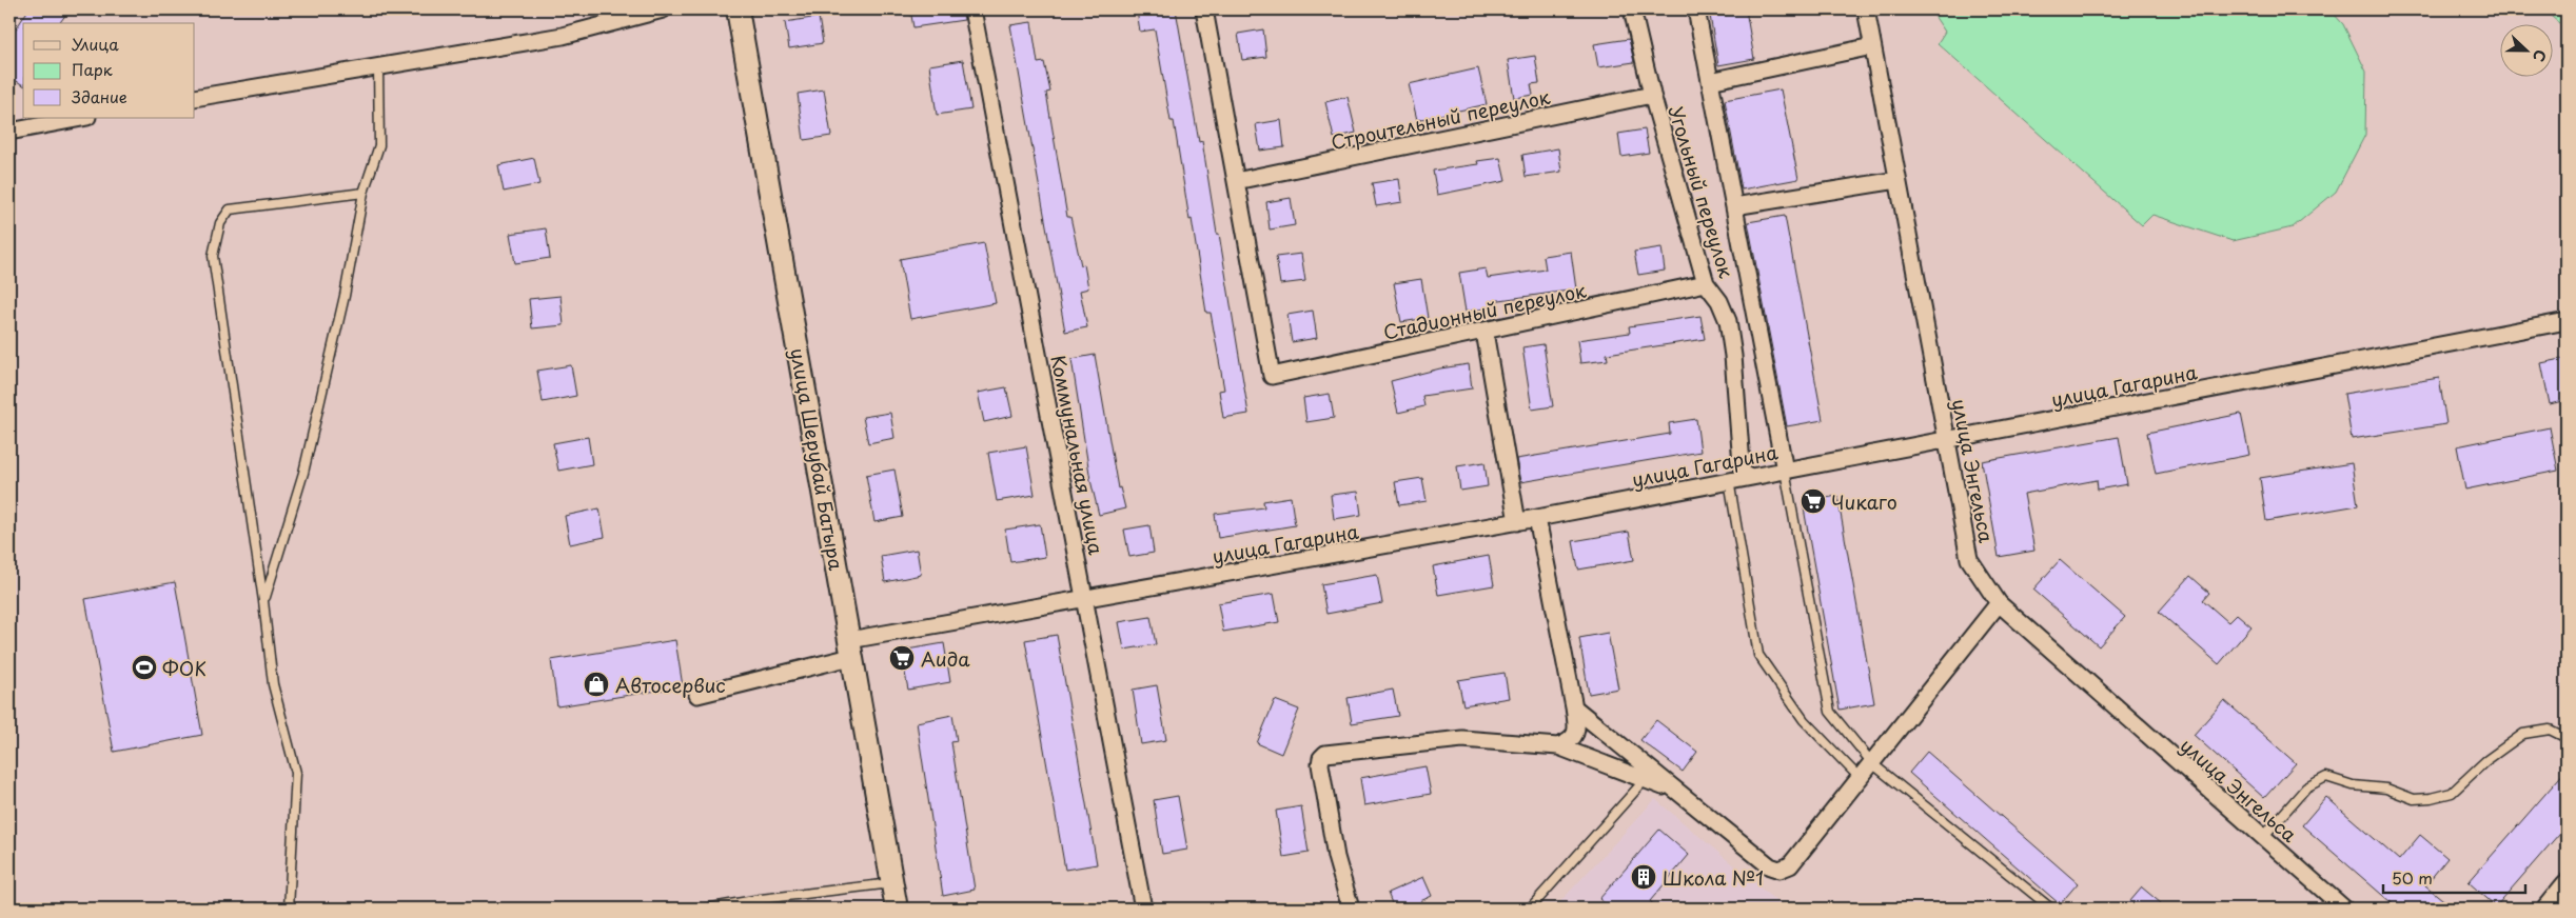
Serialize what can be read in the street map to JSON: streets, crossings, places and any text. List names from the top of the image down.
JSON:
{
  "streets": {
    "street": [
      "Строительный переулок",
      "Угольный переулок",
      "Стадионный переулок",
      "улица Гагарина",
      "Коммунальная улица",
      "улица Шерубай Батыра",
      "улица Энгельса"
    ]
  },
  "crossings": [
    ["Строительный переулок", "Угольный переулок"],
    ["Строительный переулок", "Стадионный переулок"],
    ["Угольный переулок", "Стадионный переулок"],
    ["Угольный переулок", "улица Гагарина"],
    ["улица Гагарина", "Коммунальная улица"],
    ["улица Гагарина", "улица Шерубай Батыра"],
    ["улица Гагарина", "улица Энгельса"]
  ],
  "places": {
    "supermarket": ["Чикаго", "Аида"],
    "sports": ["ФОК"],
    "shop": ["Автосервис"],
    "building": ["Школа №1"]
  },
  "legend": ["Улица", "Парк", "Здание"],
  "scale_bar": "50 m",
  "north": "right"
}
